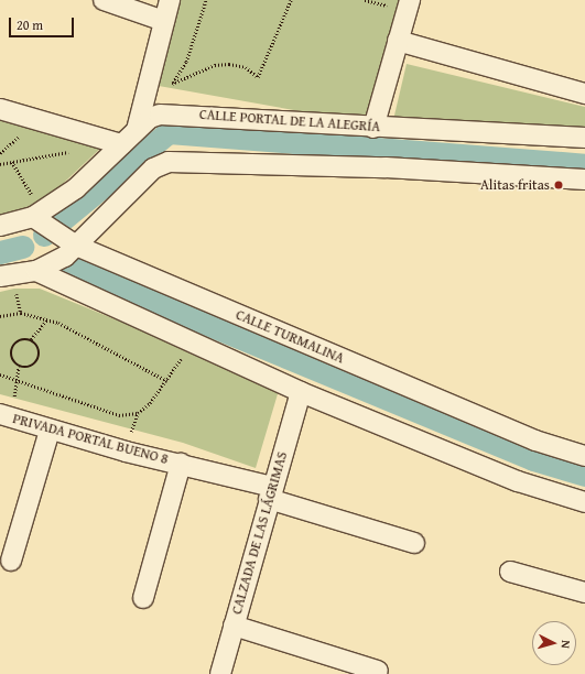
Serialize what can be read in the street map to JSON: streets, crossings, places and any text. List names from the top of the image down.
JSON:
{
  "streets": {
    "street": [
      "CALLE PORTAL DE LA ALEGRÍA",
      "CALLE TURMALINA",
      "PRIVADA PORTAL BUENO 8",
      "CALZADA DE LAS LÁGRIMAS"
    ]
  },
  "crossings": [
    ["CALLE PORTAL DE LA ALEGRÍA", "CALLE TURMALINA"],
    ["PRIVADA PORTAL BUENO 8", "CALZADA DE LAS LÁGRIMAS"]
  ],
  "places": ["Alitas fritas"],
  "scale_bar": "20 m",
  "north": "right"
}
